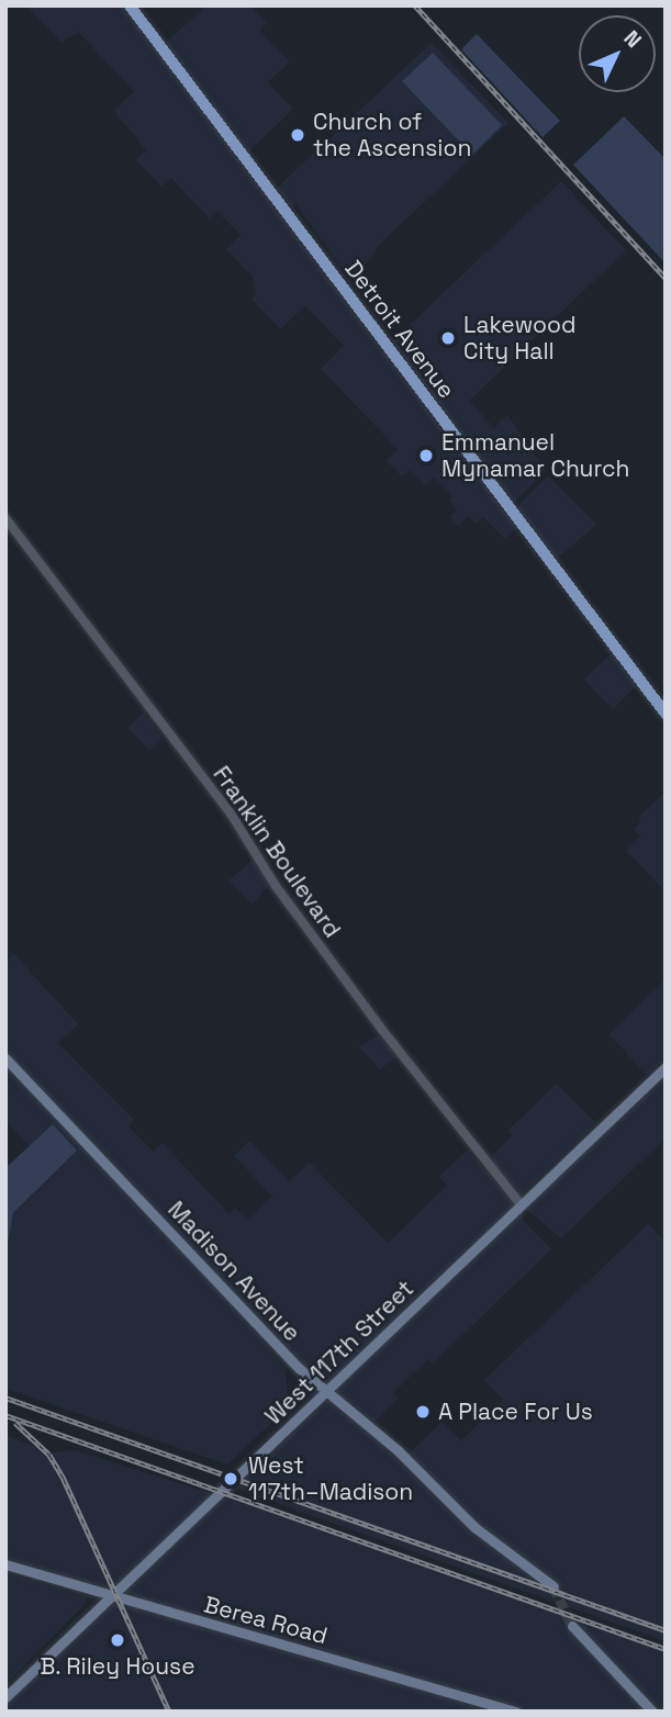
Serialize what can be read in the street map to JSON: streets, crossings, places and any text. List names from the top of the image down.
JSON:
{
  "streets": {
    "main road": [
      "Detroit Avenue",
      "Madison Avenue",
      "West 117th Street",
      "Berea Road"
    ],
    "street": ["Franklin Boulevard"]
  },
  "crossings": [
    ["Franklin Boulevard", "West 117th Street"],
    ["Madison Avenue", "West 117th Street"],
    ["West 117th Street", "Berea Road"]
  ],
  "places": [
    "Church of the Ascension",
    "Lakewood City Hall",
    "Emmanuel Mynamar Church",
    "A Place For Us",
    "West 117th–Madison",
    "B. Riley House"
  ],
  "north": "top right"
}
